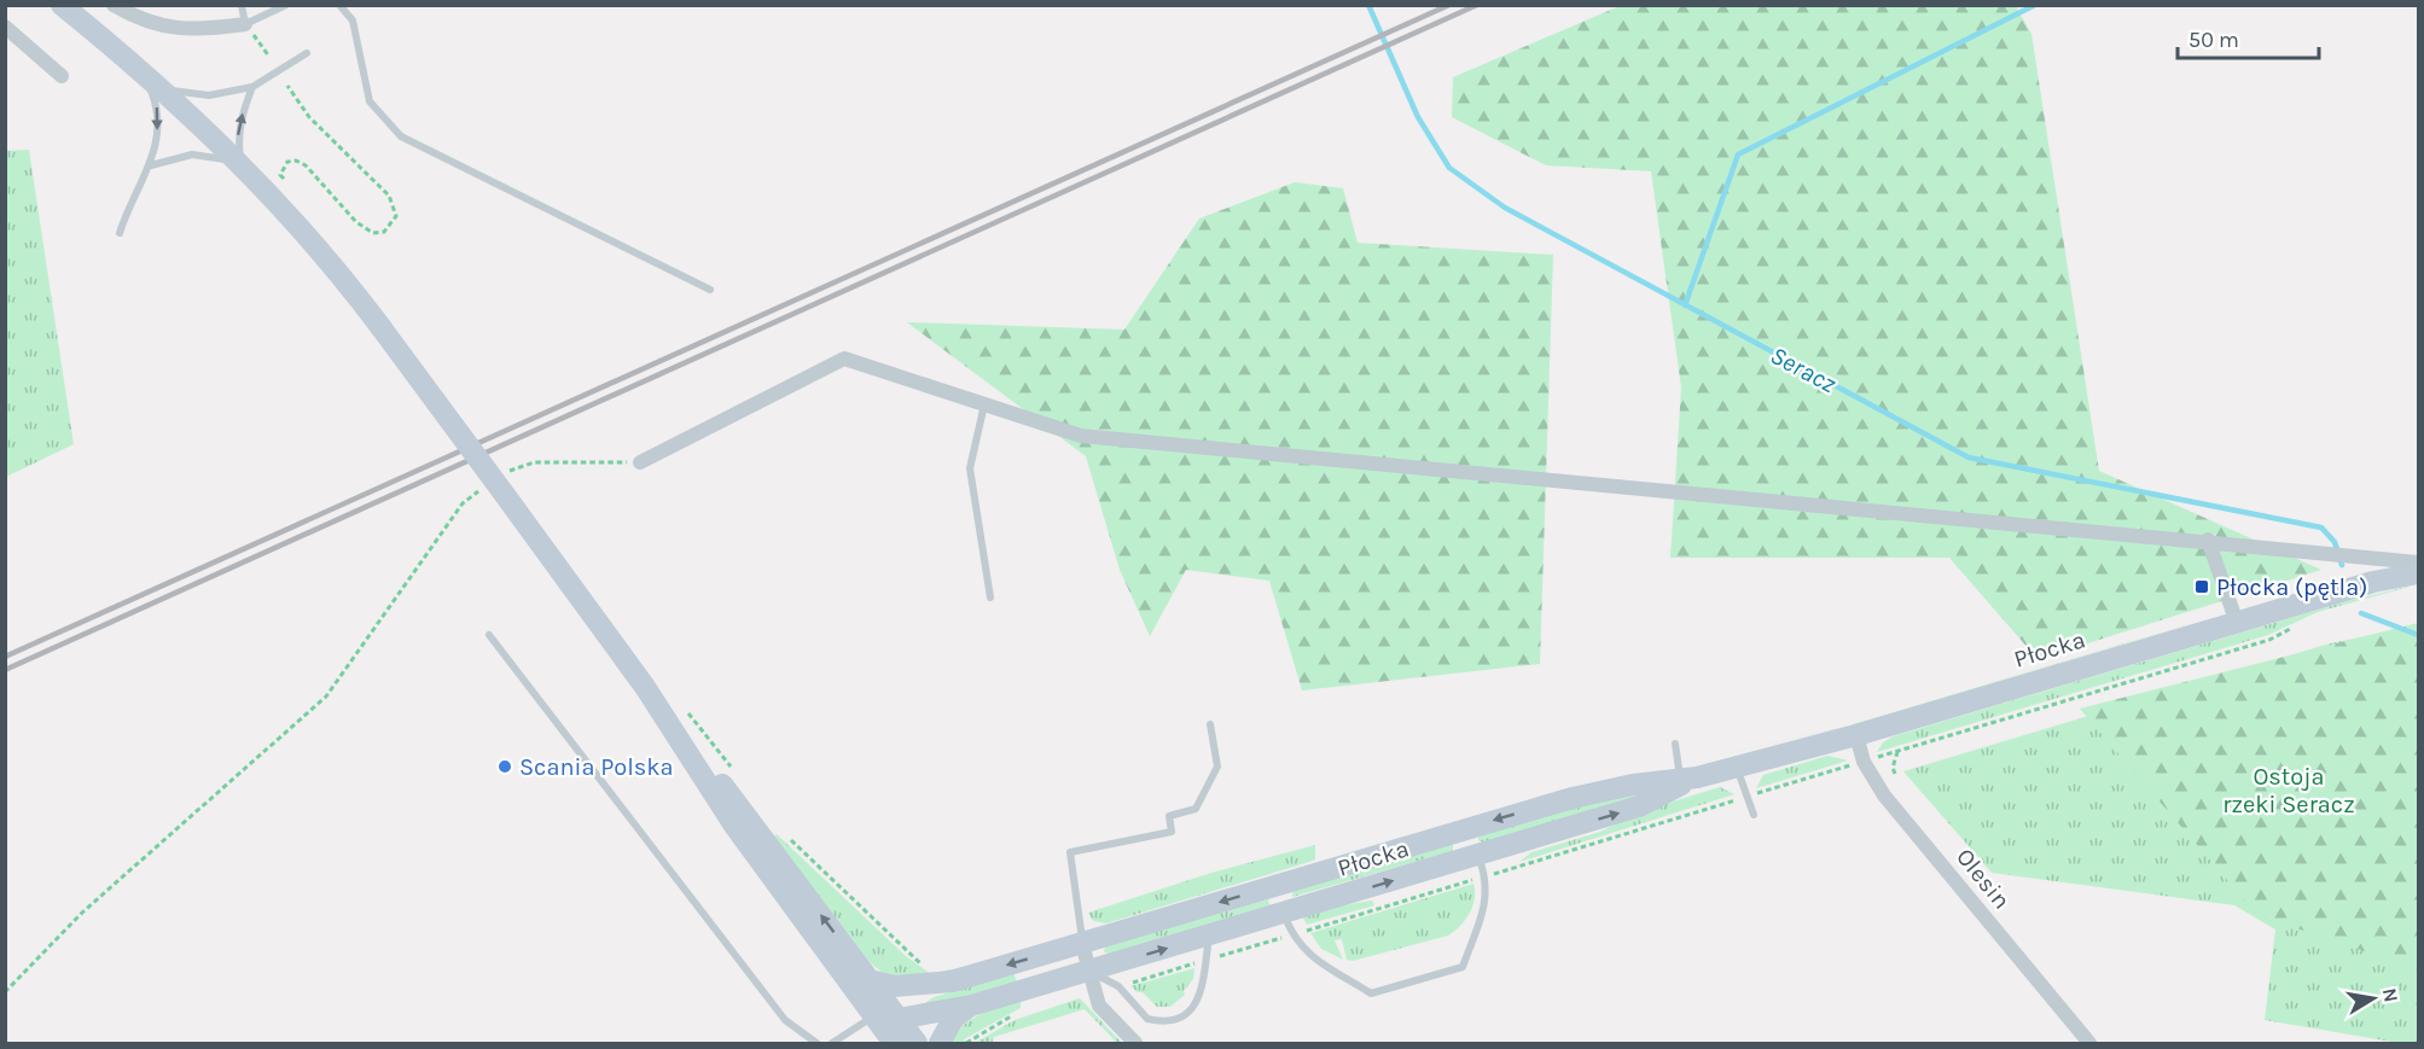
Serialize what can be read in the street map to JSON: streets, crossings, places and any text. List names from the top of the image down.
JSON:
{
  "streets": {
    "street": ["Płocka", "Olesin"]
  },
  "crossings": [
    ["Płocka", "Olesin"]
  ],
  "water": ["Seracz"],
  "parks": ["Ostoja rzeki Seracz"],
  "places": {
    "transit": ["Płocka (pętla)"],
    "other": ["Scania Polska"]
  },
  "scale_bar": "50 m",
  "north": "right"
}
